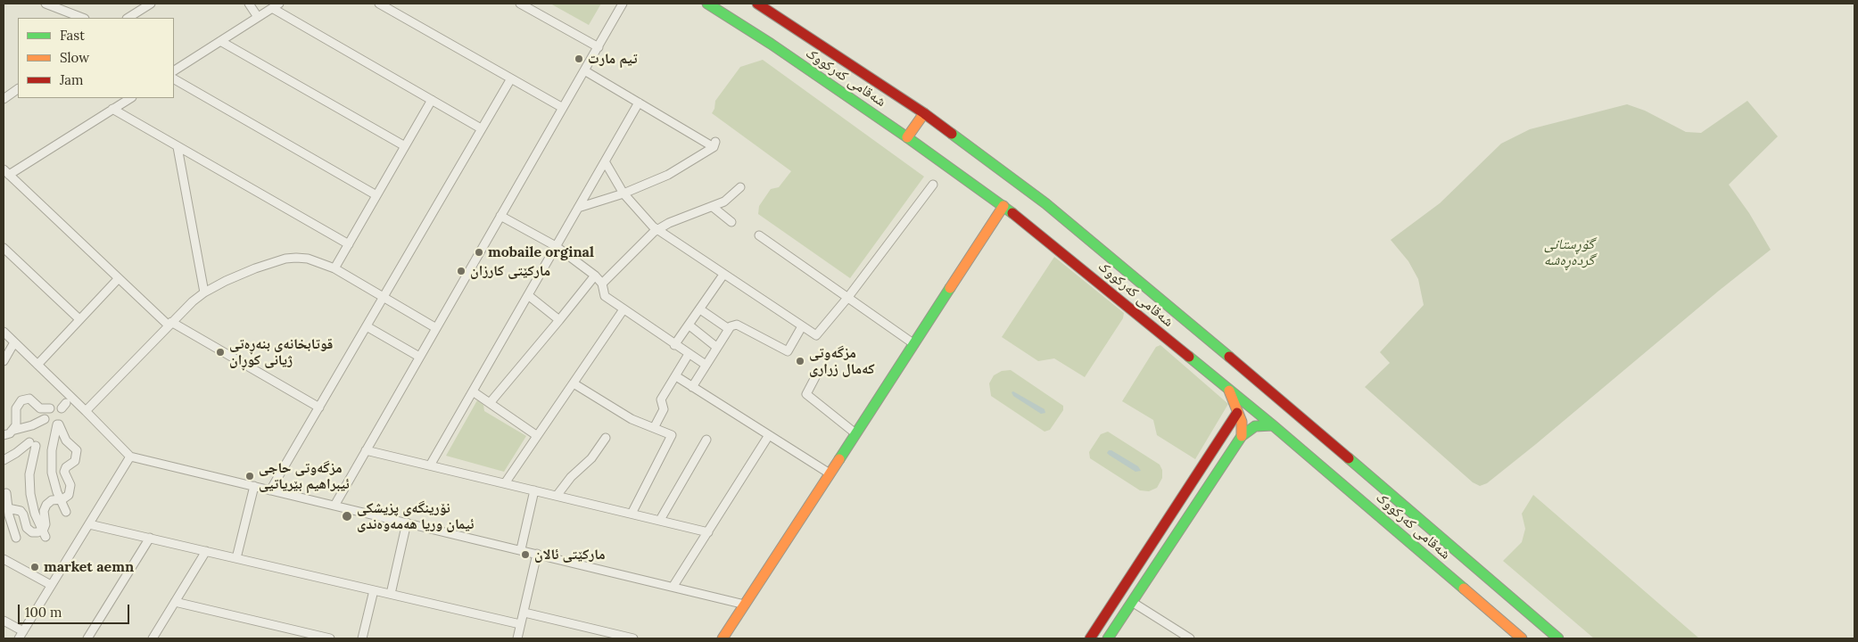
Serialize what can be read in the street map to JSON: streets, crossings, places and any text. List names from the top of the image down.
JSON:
{
  "streets": {
    "main road": ["شەقامی کەرکووک"]
  },
  "parks": ["گۆڕستانی گردەڕەشە"],
  "places": [
    "تیم مارت",
    "mobaile orginal",
    "مارکێتی کارزان",
    "قوتابخانەی بنەڕەتی ژیانی کوڕان",
    "مزگەوتی کەمال زراری",
    "مزگەوتی حاجی ئیبراهیم بێریاتیی",
    "نۆرینگەی پزیشکی ئیمان وریا هەمەوەندی",
    "مارکێتی ئالان",
    "market aemn"
  ],
  "legend": ["Fast", "Slow", "Jam"],
  "scale_bar": "100 m"
}
